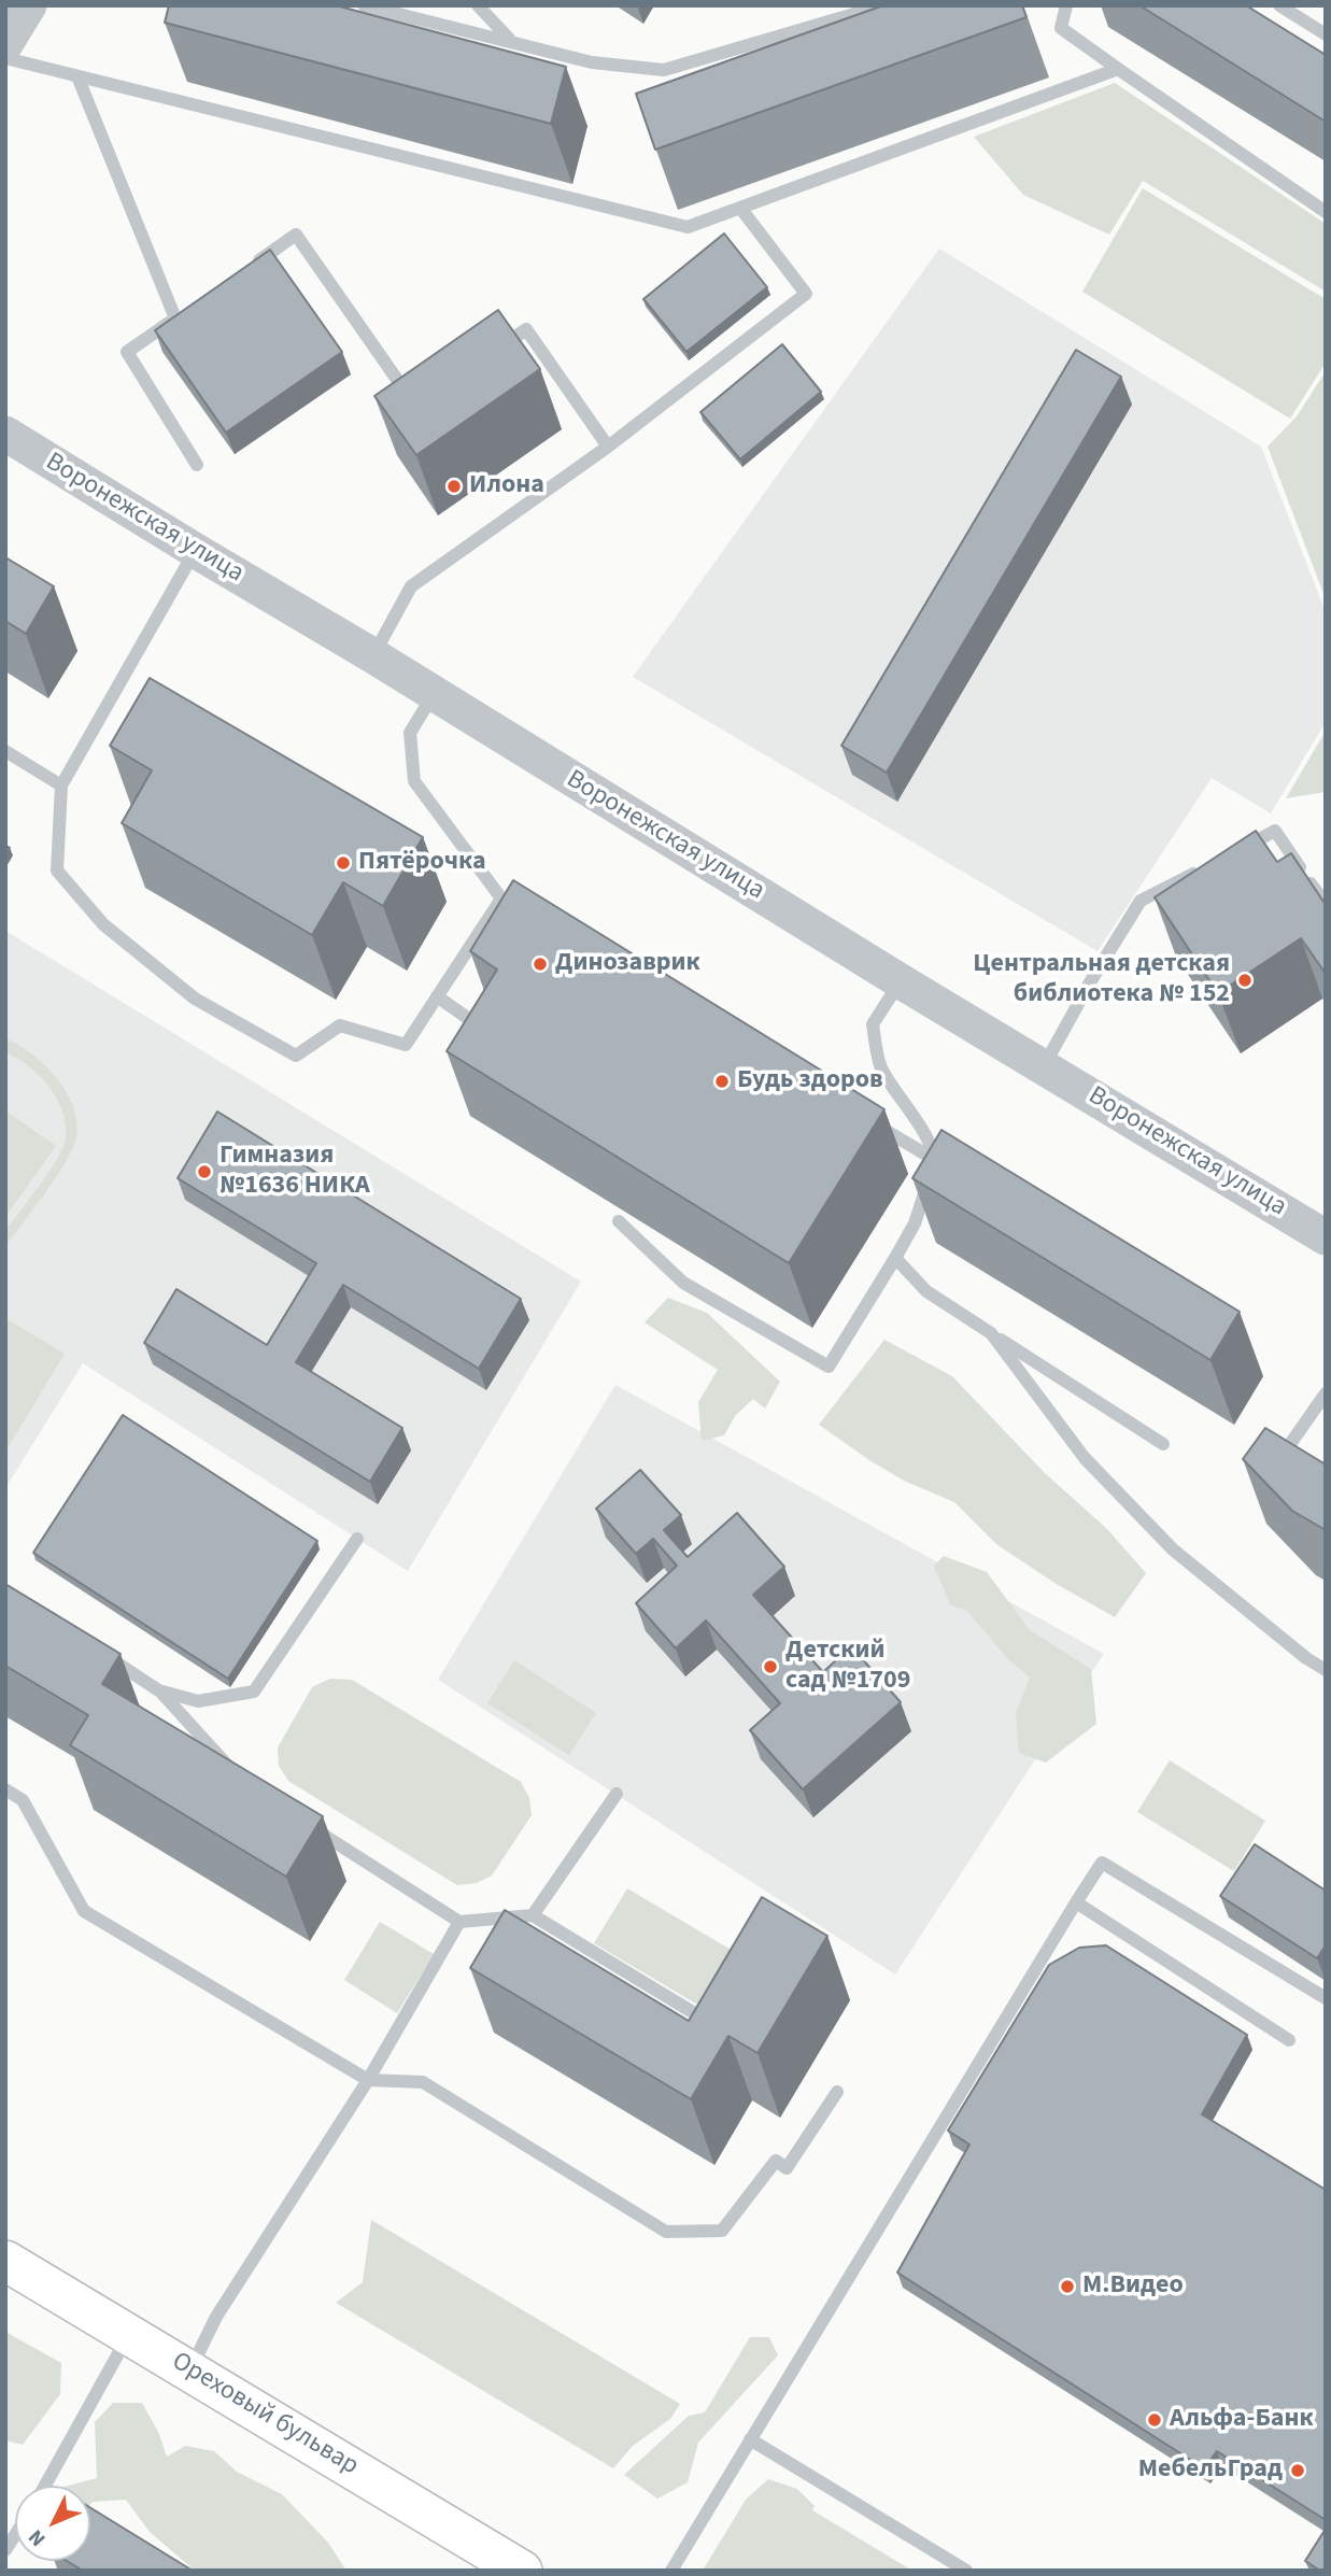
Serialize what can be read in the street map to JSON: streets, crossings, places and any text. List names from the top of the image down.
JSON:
{
  "streets": {
    "main road": ["Ореховый бульвар"],
    "street": ["Воронежская улица"]
  },
  "places": [
    "Илона",
    "Пятёрочка",
    "Динозаврик",
    "Центральная детская библиотека № 152",
    "Будь здоров",
    "Гимназия №1636 НИКА",
    "Детский сад №1709",
    "М.Видео",
    "Альфа-Банк",
    "МебельГрад"
  ],
  "north": "bottom left"
}
